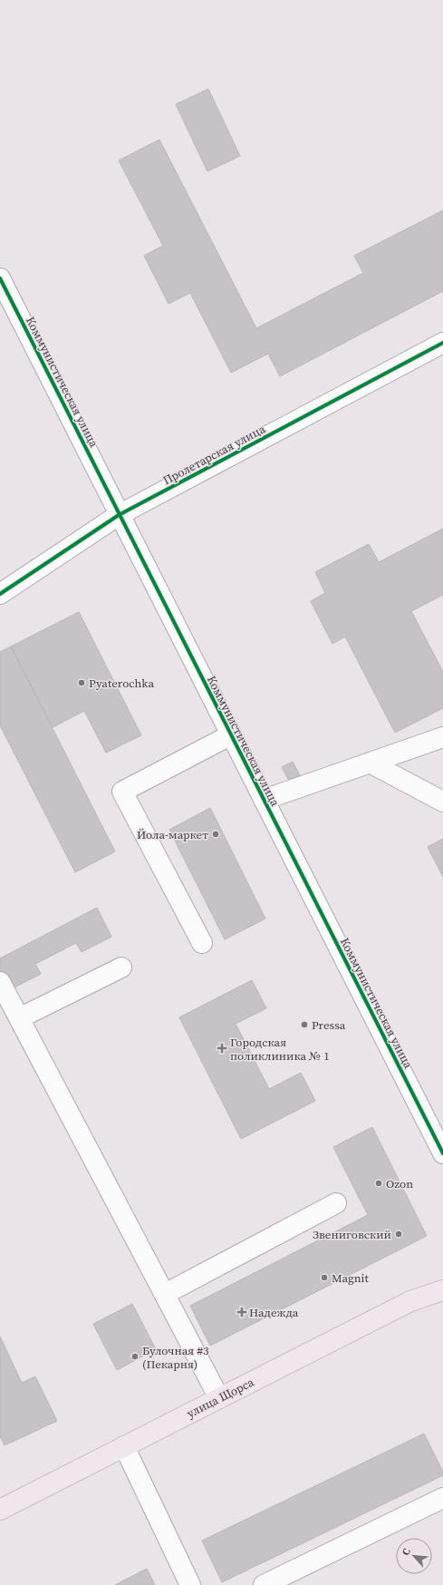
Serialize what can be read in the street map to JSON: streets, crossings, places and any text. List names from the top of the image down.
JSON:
{
  "streets": {
    "main road": ["улица Щорса"],
    "street": ["Коммунистическая улица", "Пролетарская улица"]
  },
  "crossings": [
    ["Коммунистическая улица", "Пролетарская улица"]
  ],
  "places": {
    "other": [
      "Pyaterochka",
      "Йола-маркет",
      "Pressa",
      "Ozon",
      "Звениговский",
      "Magnit",
      "Булочная #3 (Пекарня)"
    ],
    "health": ["Городская поликлиника № 1", "Надежда"]
  },
  "north": "top left"
}
